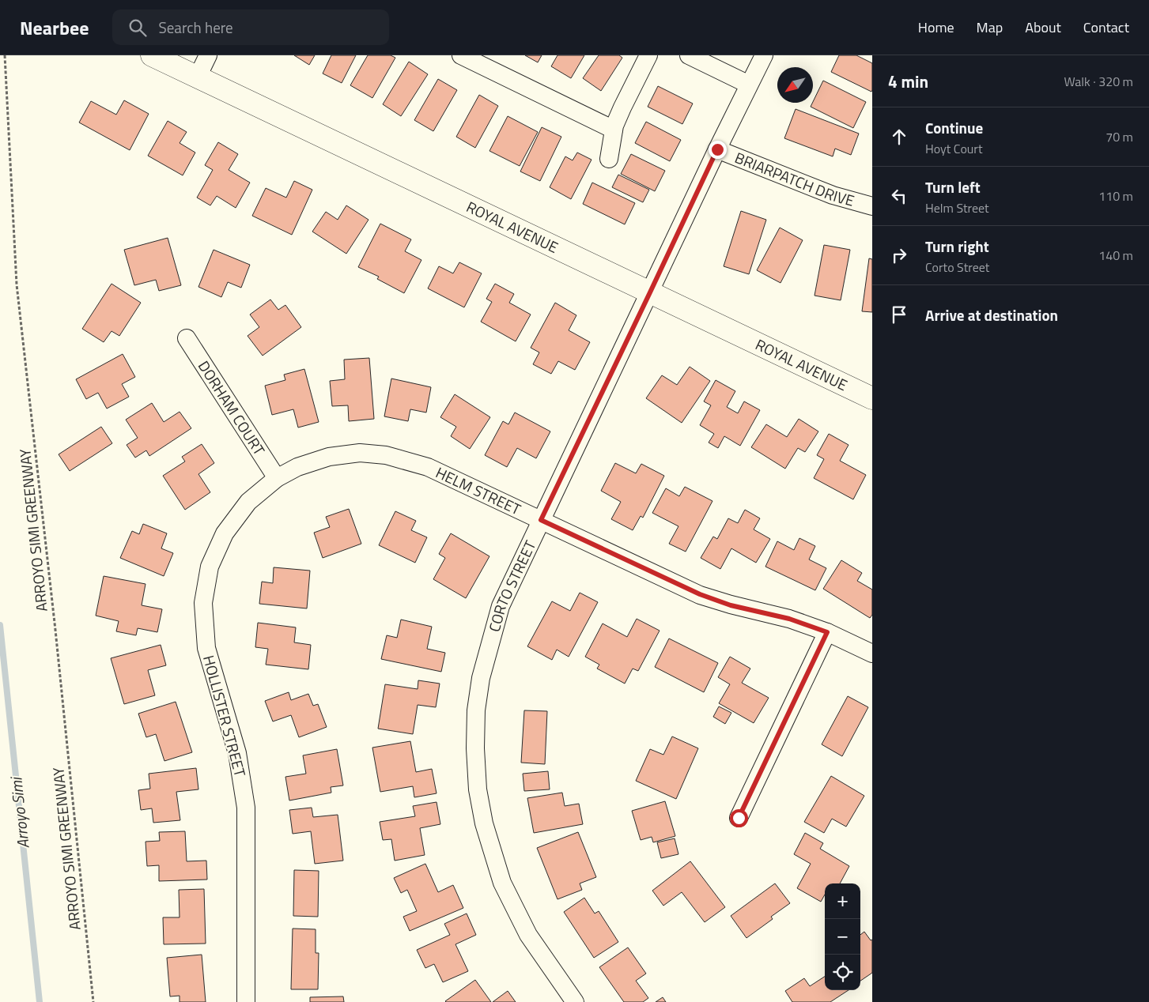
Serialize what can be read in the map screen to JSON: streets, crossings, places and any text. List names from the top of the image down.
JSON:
{
  "streets": {
    "main road": ["ROYAL AVENUE"],
    "street": [
      "BRIARPATCH DRIVE",
      "DORHAM COURT",
      "HELM STREET",
      "CORTO STREET",
      "HOLLISTER STREET"
    ],
    "path": ["ARROYO SIMI GREENWAY"]
  },
  "crossings": [
    ["BRIARPATCH DRIVE", "CORTO STREET"],
    ["ROYAL AVENUE", "CORTO STREET"],
    ["DORHAM COURT", "HELM STREET"],
    ["DORHAM COURT", "HOLLISTER STREET"],
    ["HELM STREET", "CORTO STREET"],
    ["HELM STREET", "HOLLISTER STREET"]
  ],
  "water": ["Arroyo Simi"],
  "north": "bottom left",
  "page": {
    "header": "Nearbee",
    "search": "Search here",
    "nav": [
      "Home",
      "Map",
      "About",
      "Contact"
    ],
    "heading": ["4 min", "Walk · 320 m"],
    "list": [
      ["Continue", "Hoyt Court", "70 m"],
      ["Turn left", "Helm Street", "110 m"],
      ["Turn right", "Corto Street", "140 m"],
      "Arrive at destination"
    ],
    "map_buttons": ["+", "−"]
  }
}
